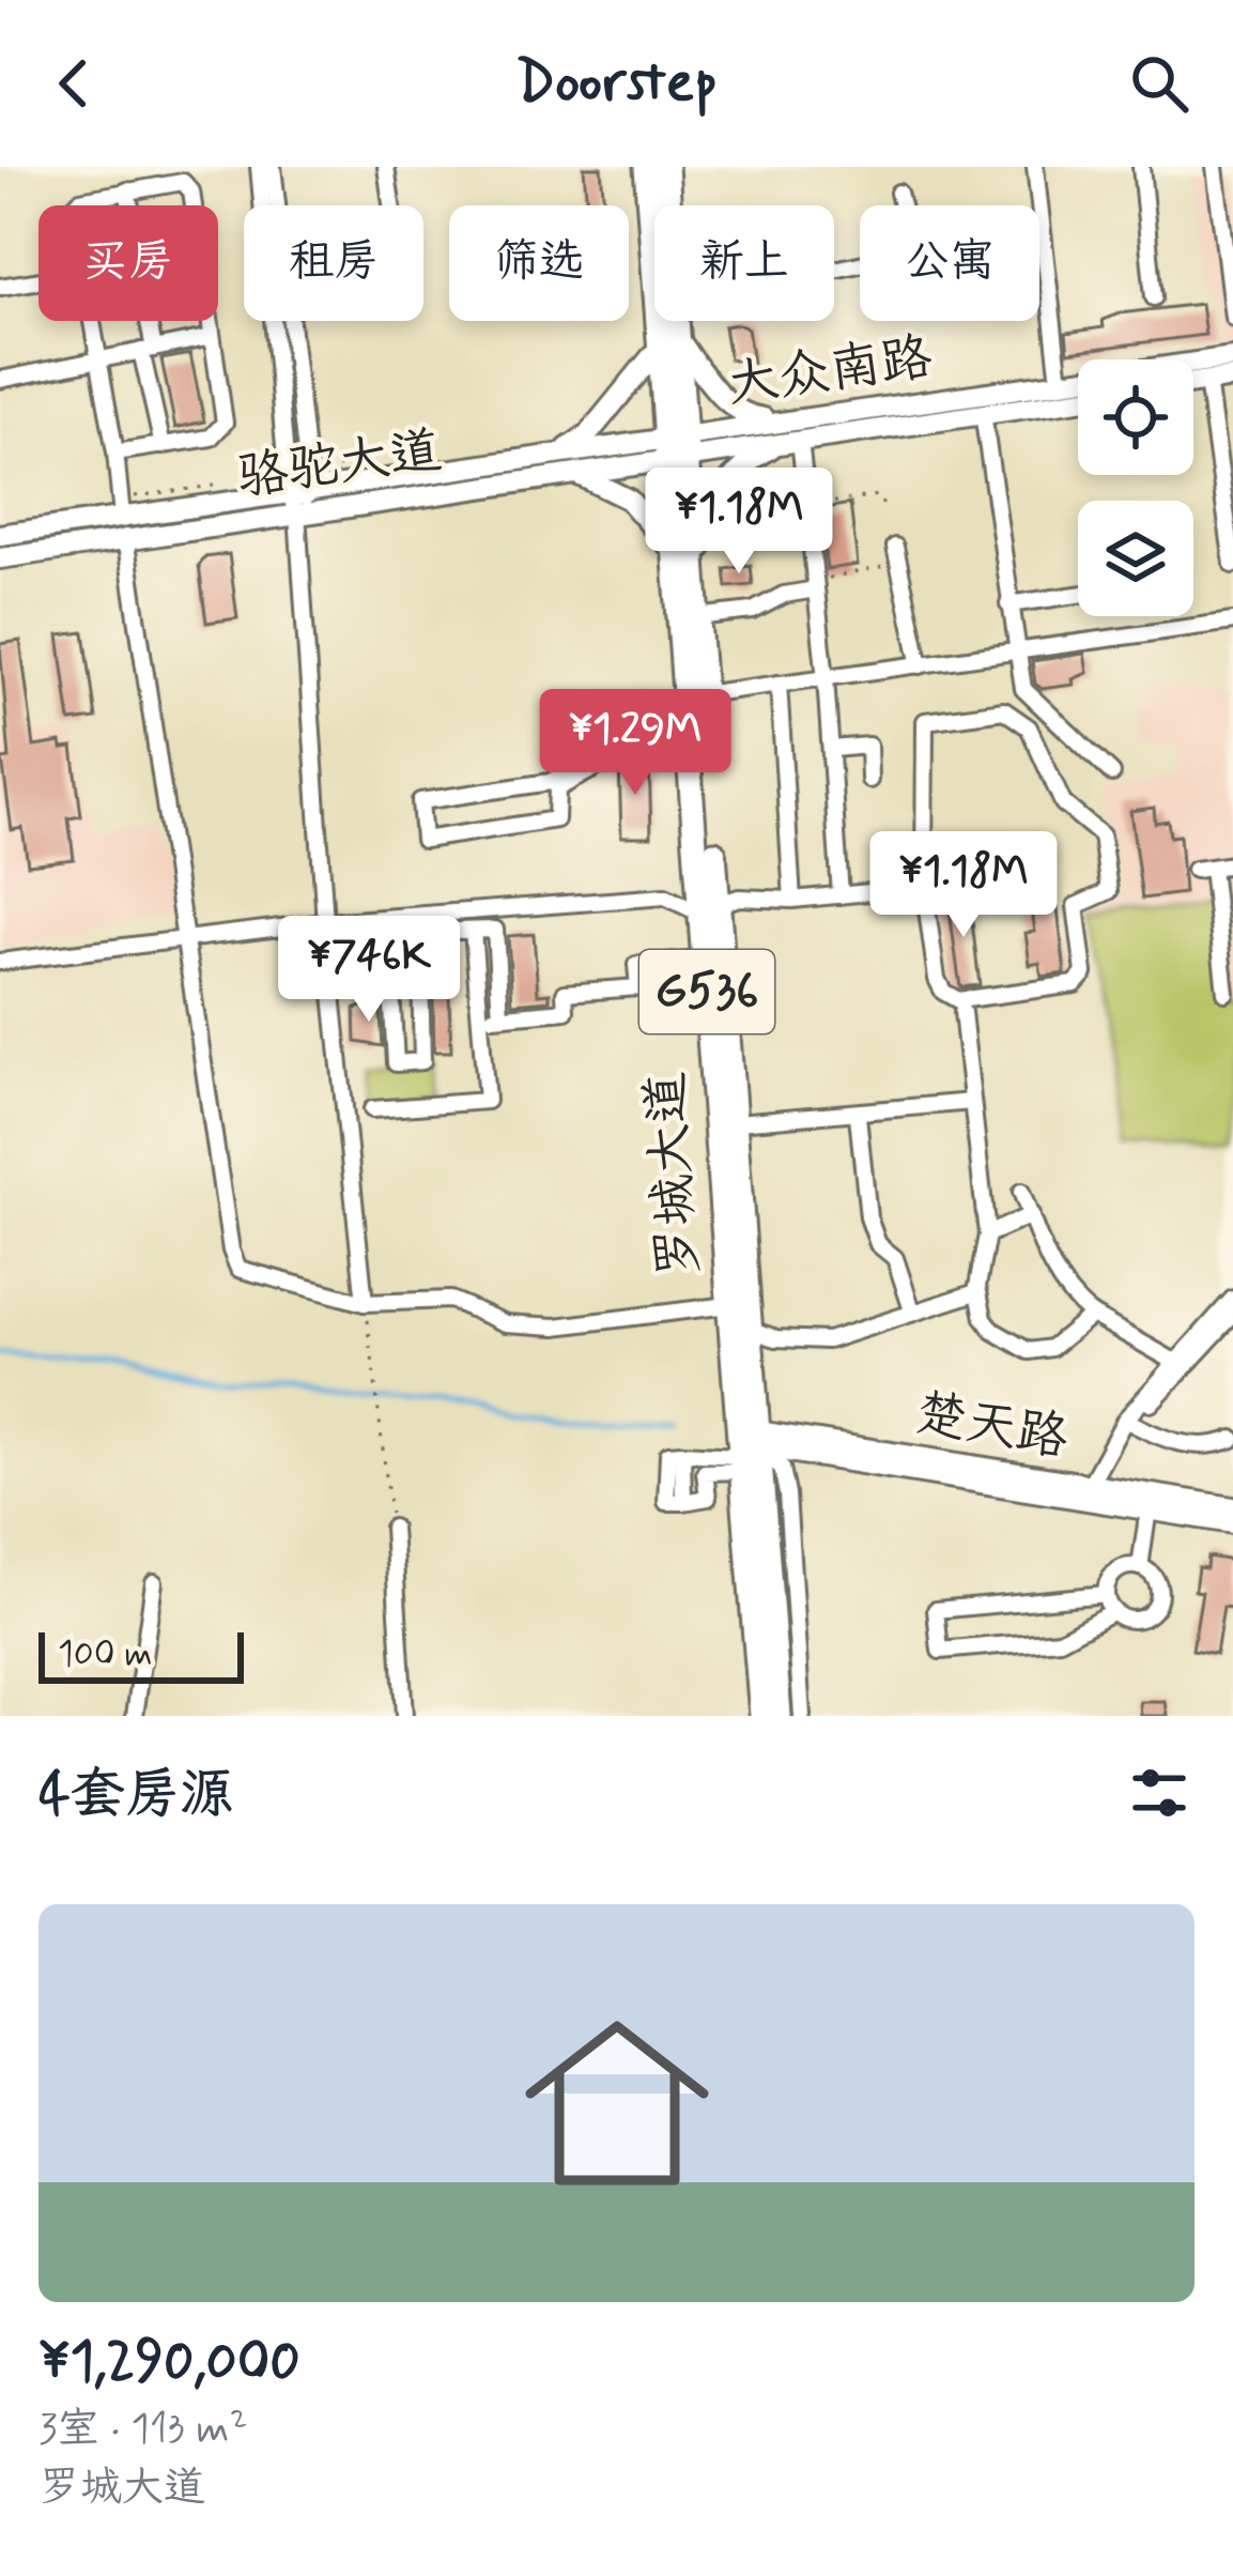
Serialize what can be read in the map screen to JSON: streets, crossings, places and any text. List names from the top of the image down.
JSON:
{
  "streets": {
    "highway": ["G536", "罗城大道"],
    "main road": ["大众南路", "骆驼大道", "楚天路"]
  },
  "crossings": [
    ["大众南路", "骆驼大道"],
    ["大众南路", "罗城大道"],
    ["骆驼大道", "罗城大道"],
    ["罗城大道", "楚天路"]
  ],
  "scale_bar": "100 m",
  "page": {
    "header": "Doorstep",
    "chip": [
      "买房",
      "租房",
      "筛选",
      "新上",
      "公寓"
    ],
    "price": [
      "¥1.18M",
      "¥1.29M",
      "¥1.18M",
      "¥746K"
    ],
    "scale": "100 m",
    "heading": "4套房源",
    "list": [
      {
        "name": "¥1,290,000",
        "note": "3室 · 113 m² · 罗城大道"
      }
    ]
  }
}
